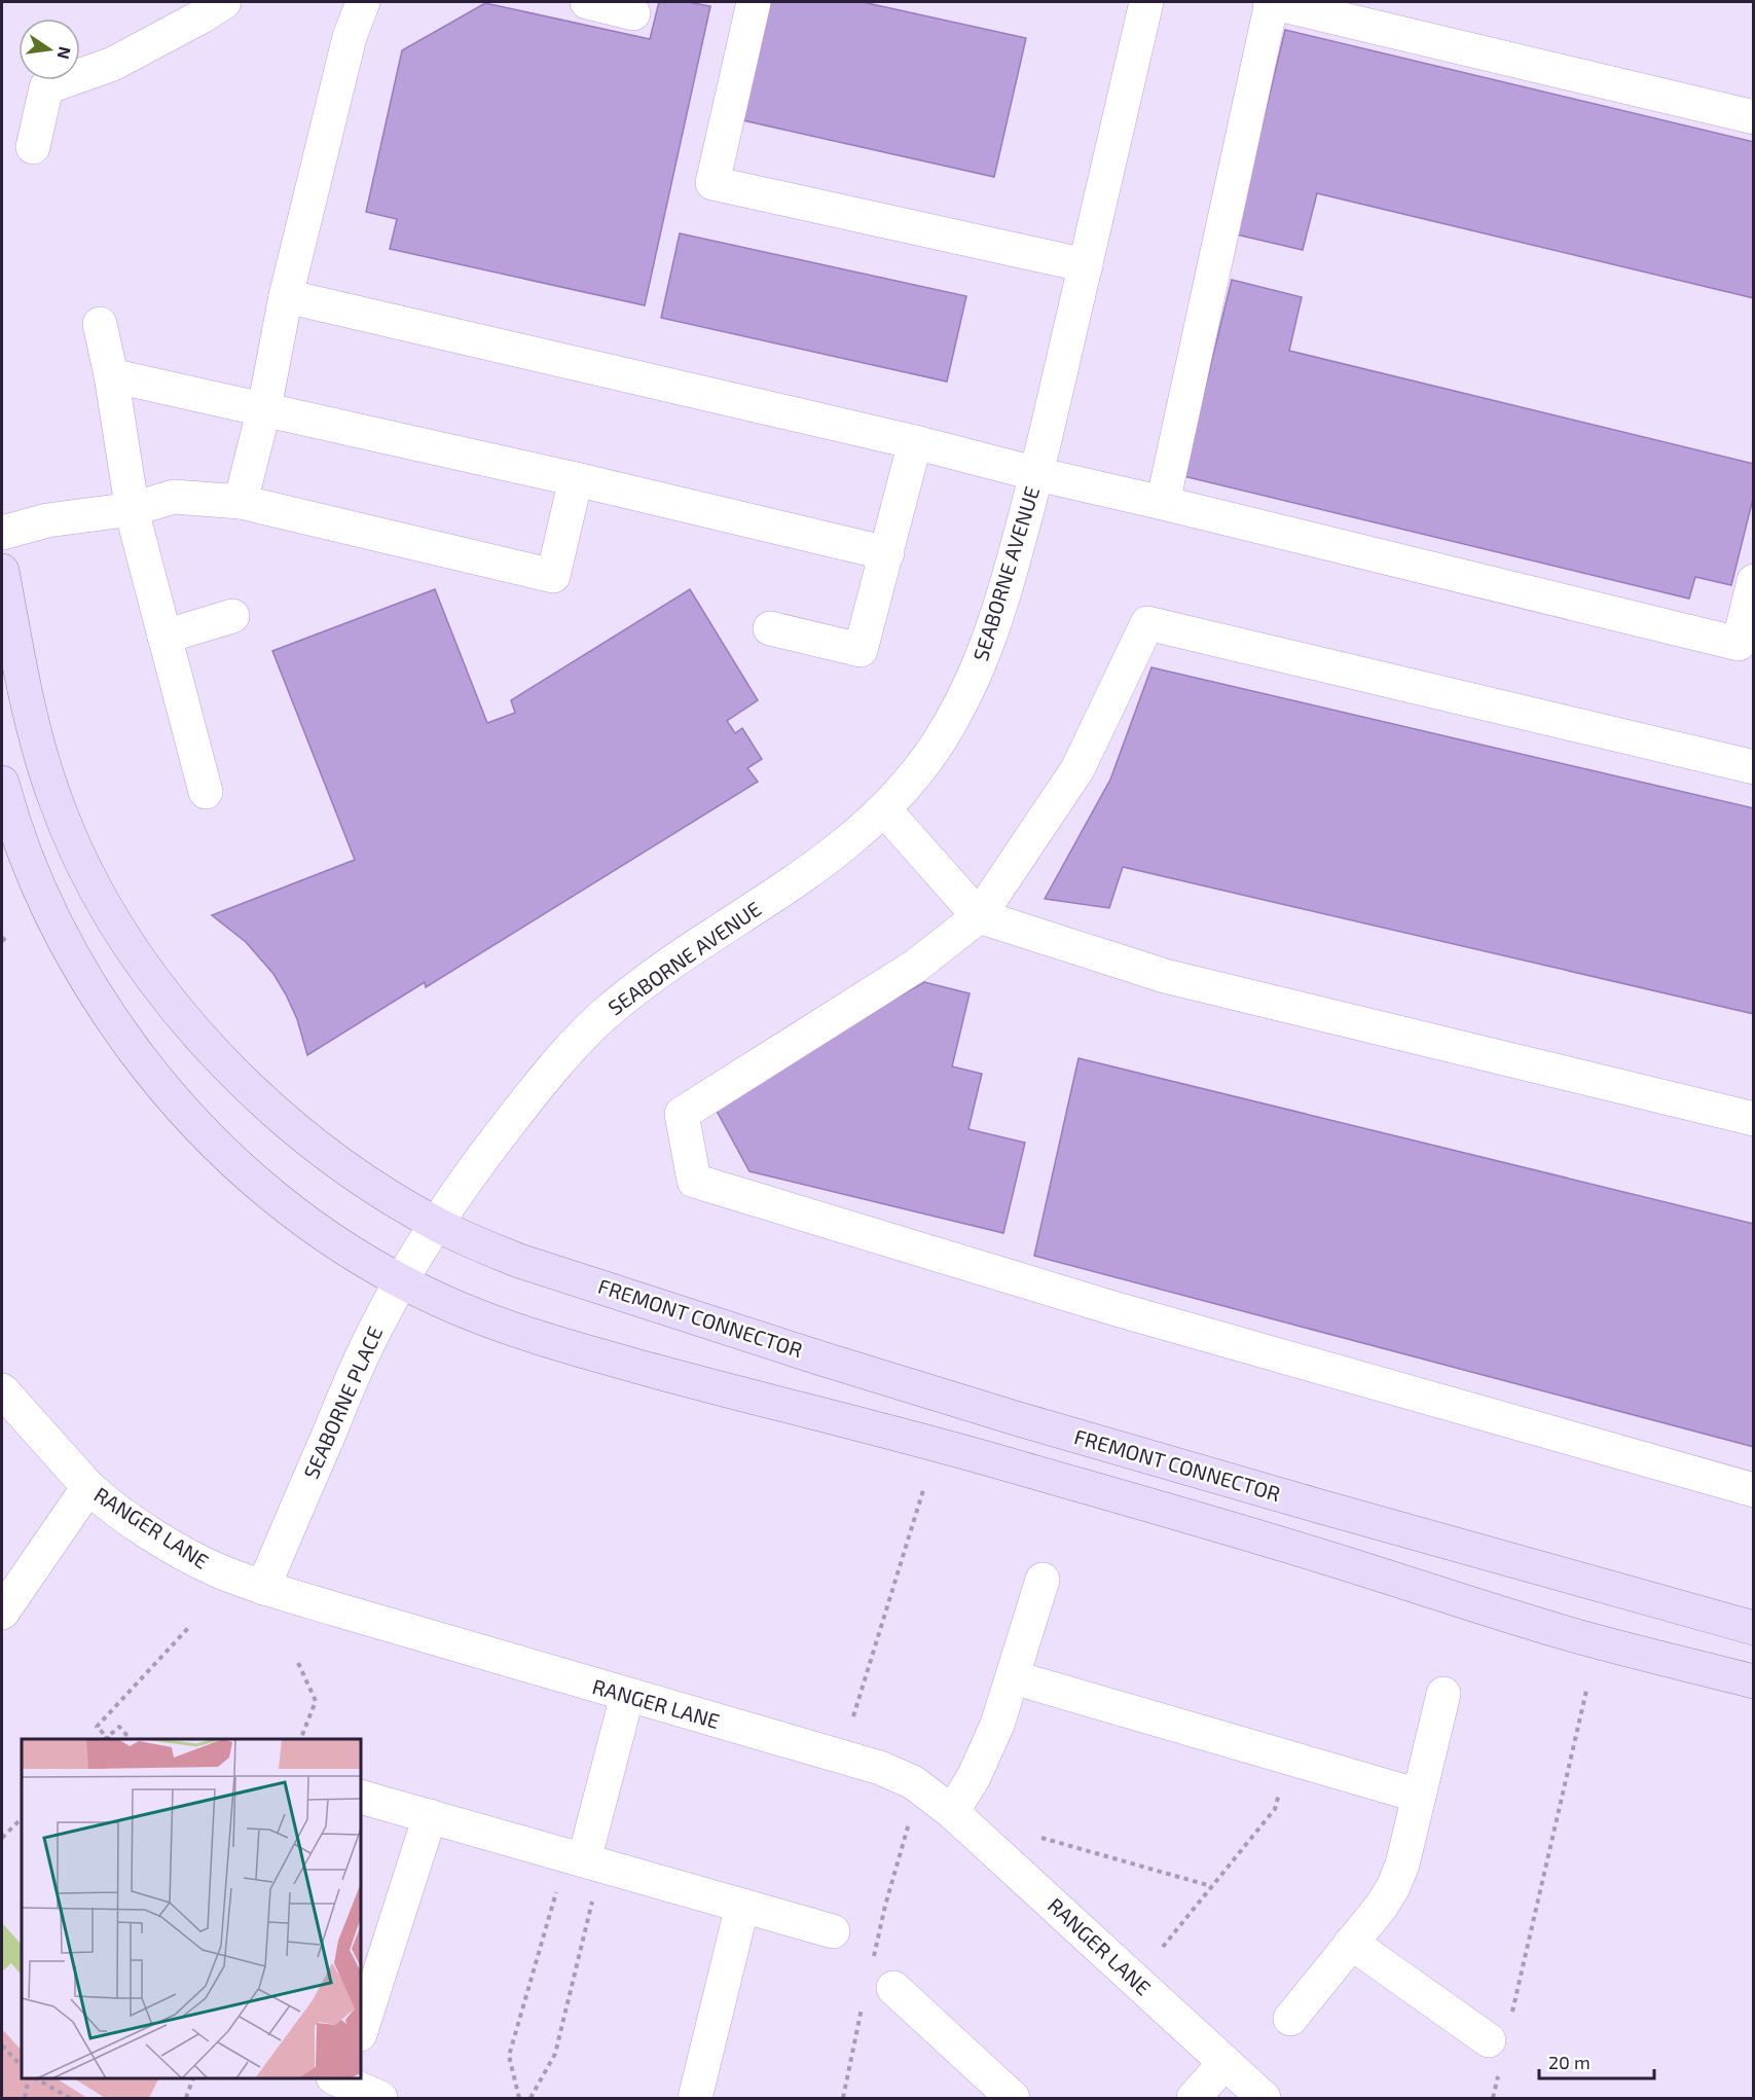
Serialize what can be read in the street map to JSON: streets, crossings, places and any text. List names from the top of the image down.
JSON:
{
  "streets": {
    "main road": ["FREMONT CONNECTOR"],
    "street": ["SEABORNE AVENUE", "SEABORNE PLACE", "RANGER LANE"]
  },
  "crossings": [
    ["SEABORNE AVENUE", "FREMONT CONNECTOR"],
    ["SEABORNE AVENUE", "SEABORNE PLACE"],
    ["FREMONT CONNECTOR", "SEABORNE PLACE"],
    ["SEABORNE PLACE", "RANGER LANE"]
  ],
  "scale_bar": "20 m",
  "north": "right"
}
